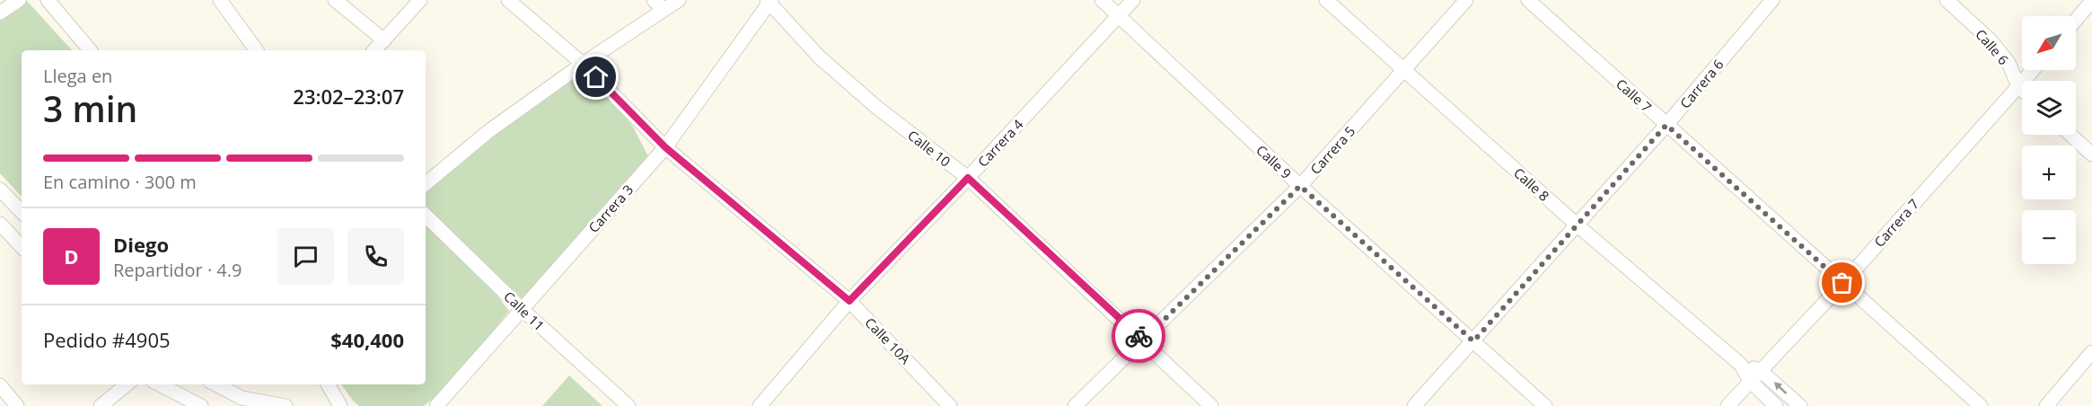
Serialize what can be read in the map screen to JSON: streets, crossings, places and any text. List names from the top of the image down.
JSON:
{
  "streets": {
    "street": [
      "Calle 6",
      "Carrera 6",
      "Calle 7",
      "Carrera 4",
      "Calle 10",
      "Carrera 5",
      "Calle 9",
      "Calle 8",
      "Carrera 3",
      "Carrera 7",
      "Calle 11",
      "Calle 10A"
    ]
  },
  "crossings": [
    ["Calle 6", "Carrera 7"],
    ["Carrera 6", "Calle 7"],
    ["Carrera 6", "Calle 9"],
    ["Carrera 6", "Calle 8"],
    ["Calle 7", "Carrera 7"],
    ["Carrera 4", "Calle 10"],
    ["Carrera 4", "Calle 9"],
    ["Carrera 4", "Calle 10A"],
    ["Calle 10", "Carrera 5"],
    ["Calle 10", "Carrera 3"],
    ["Carrera 5", "Calle 9"],
    ["Carrera 5", "Calle 8"],
    ["Calle 8", "Carrera 7"],
    ["Carrera 3", "Calle 11"],
    ["Carrera 3", "Calle 10A"]
  ],
  "north": "bottom left",
  "page": {
    "map_buttons": ["+", "−"],
    "heading": ["3 min", "Llega en", "23:02–23:07"],
    "panel": [
      "Diego",
      "Repartidor · 4.9",
      "Pedido #4905",
      "$40,400"
    ],
    "bar": "En camino · 300 m",
    "round": "D"
  }
}
